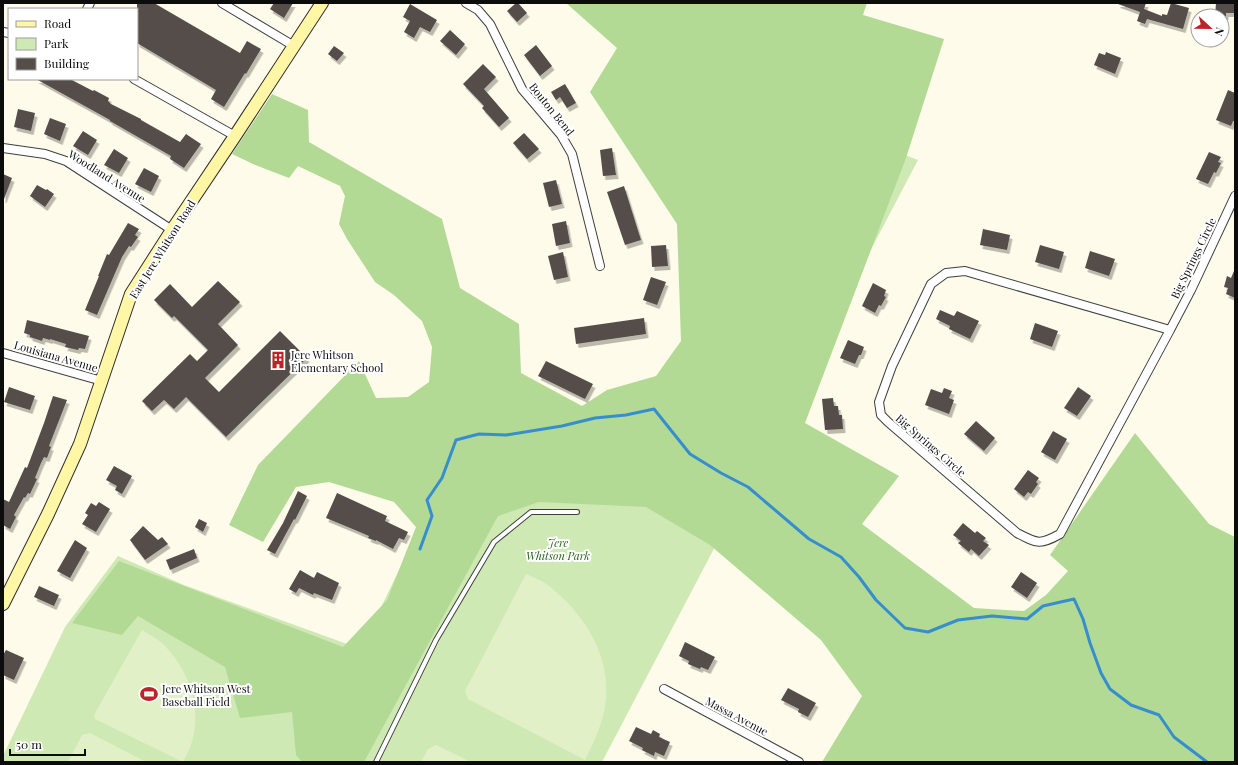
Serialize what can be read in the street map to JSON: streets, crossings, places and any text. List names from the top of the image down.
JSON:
{
  "streets": {
    "street": [
      "Bouton Bend",
      "Woodland Avenue",
      "East Jere Whitson Road",
      "Big Springs Circle",
      "Louisiana Avenue",
      "Massa Avenue"
    ]
  },
  "crossings": [
    ["Woodland Avenue", "East Jere Whitson Road"],
    ["East Jere Whitson Road", "Louisiana Avenue"]
  ],
  "parks": ["Jere Whitson Park"],
  "places": {
    "building": ["Jere Whitson Elementary School"],
    "sports": ["Jere Whitson West Baseball Field"]
  },
  "legend": ["Road", "Park", "Building"],
  "scale_bar": "50 m",
  "north": "right"
}
